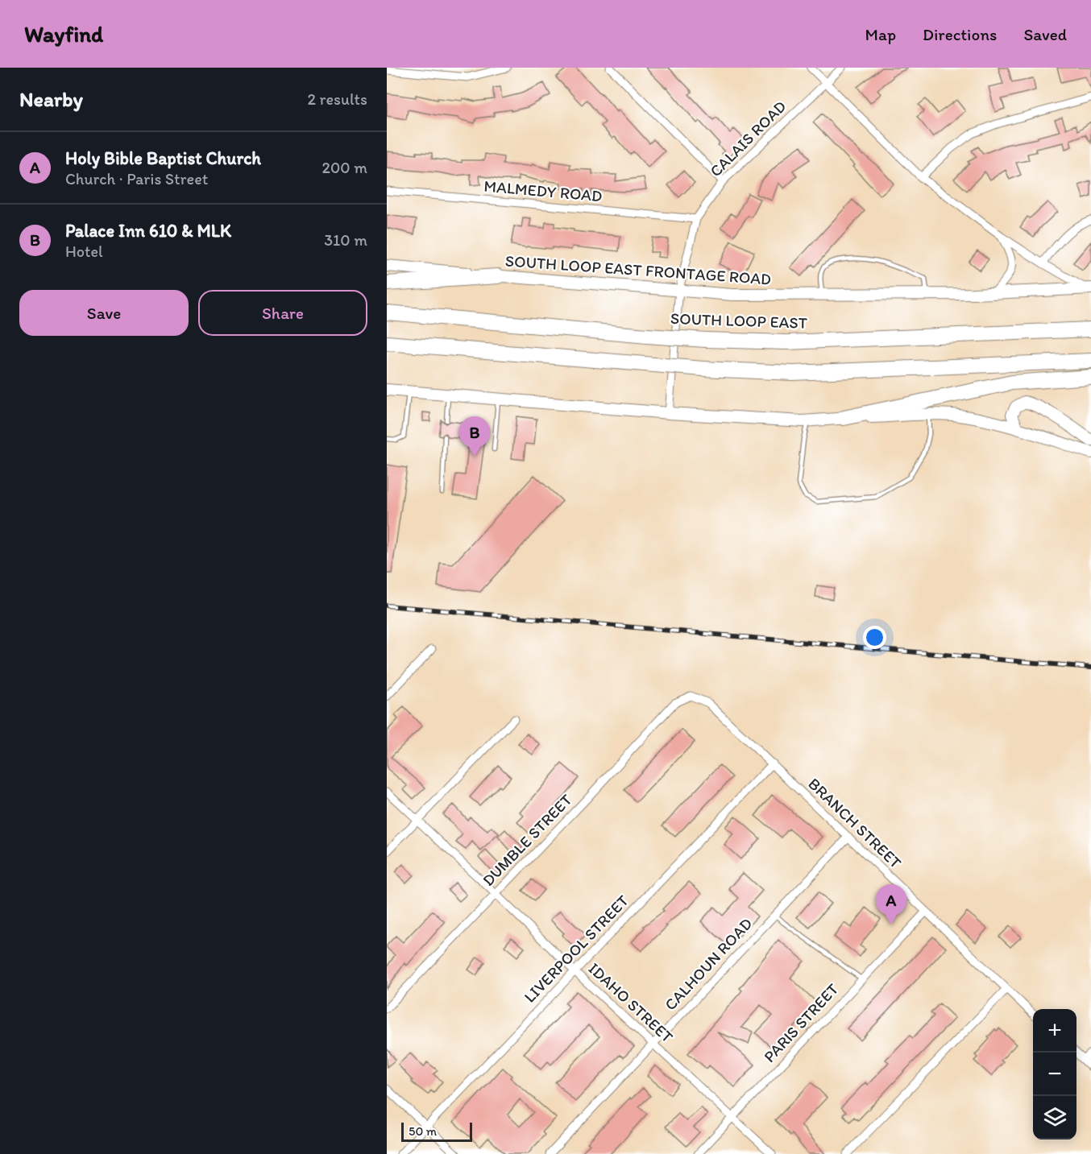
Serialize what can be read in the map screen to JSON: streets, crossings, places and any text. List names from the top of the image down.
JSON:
{
  "streets": {
    "highway": ["SOUTH LOOP EAST"],
    "main road": ["SOUTH LOOP EAST FRONTAGE ROAD"],
    "street": [
      "CALAIS ROAD",
      "MALMEDY ROAD",
      "BRANCH STREET",
      "DUMBLE STREET",
      "LIVERPOOL STREET",
      "CALHOUN ROAD",
      "IDAHO STREET",
      "PARIS STREET"
    ]
  },
  "crossings": [
    ["CALAIS ROAD", "MALMEDY ROAD"],
    ["CALAIS ROAD", "SOUTH LOOP EAST FRONTAGE ROAD"],
    ["BRANCH STREET", "DUMBLE STREET"],
    ["BRANCH STREET", "LIVERPOOL STREET"],
    ["BRANCH STREET", "CALHOUN ROAD"],
    ["BRANCH STREET", "PARIS STREET"],
    ["DUMBLE STREET", "IDAHO STREET"],
    ["LIVERPOOL STREET", "IDAHO STREET"],
    ["CALHOUN ROAD", "IDAHO STREET"],
    ["IDAHO STREET", "PARIS STREET"]
  ],
  "scale_bar": "50 m",
  "page": {
    "header": "Wayfind",
    "nav": ["Map", "Directions", "Saved"],
    "heading": ["Nearby", "2 results"],
    "list": [
      {
        "mark": "A",
        "name": "Holy Bible Baptist Church",
        "note": "Church · Paris Street",
        "value": "200 m"
      },
      {
        "mark": "B",
        "name": "Palace Inn 610 & MLK",
        "note": "Hotel",
        "value": "310 m"
      }
    ],
    "buttons": ["Save", "Share"],
    "pins": ["B", "A"],
    "map_buttons": ["+", "−"],
    "scale": "50 m"
  }
}
